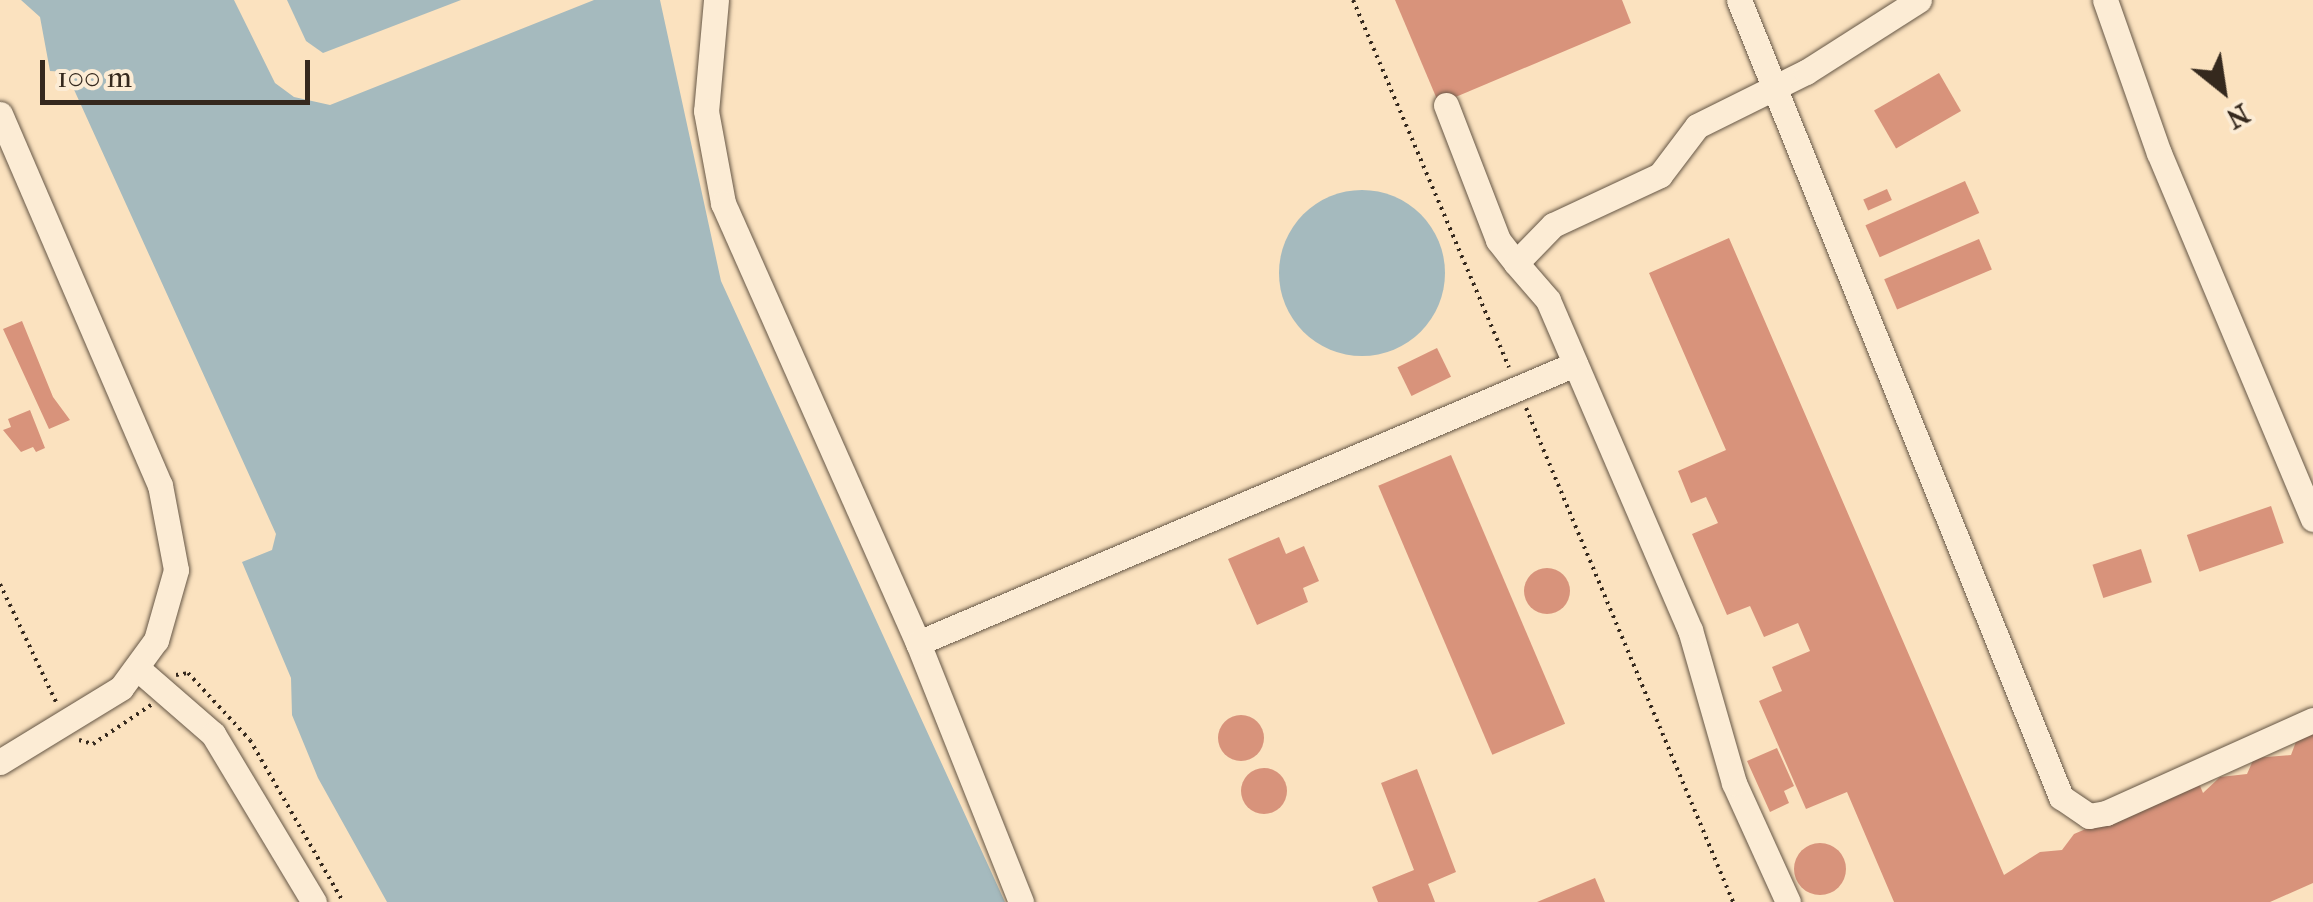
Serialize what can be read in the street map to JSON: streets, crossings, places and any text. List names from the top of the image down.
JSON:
{
  "scale_bar": "100 m",
  "north": "bottom right"
}
